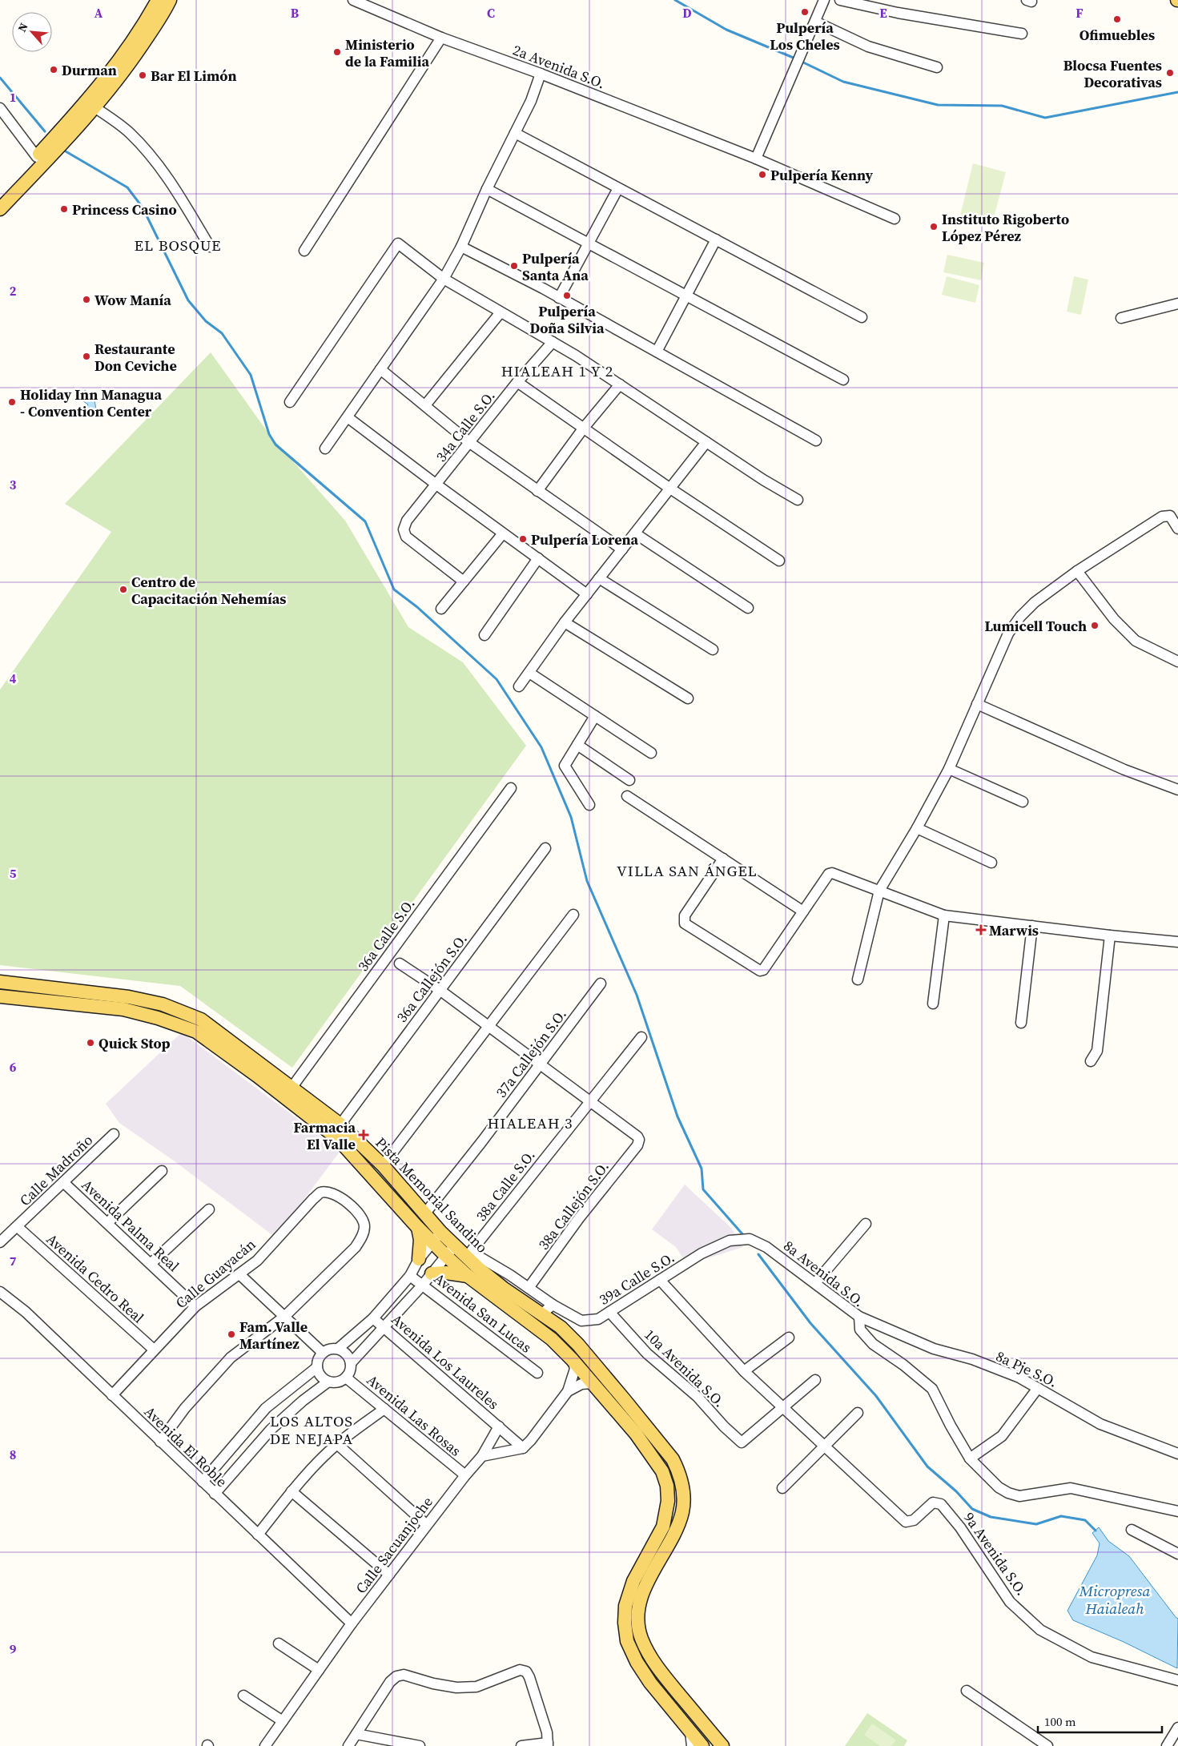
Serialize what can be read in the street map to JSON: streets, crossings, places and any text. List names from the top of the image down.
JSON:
{
  "streets": {
    "main road": ["Pista Memorial Sandino"],
    "street": [
      "2a Avenida S.O.",
      "34a Calle S.O.",
      "36a Calle S.O.",
      "36a Callejón S.O.",
      "37a Callejón S.O.",
      "Calle Madroño",
      "38a Calle S.O.",
      "38a Callejón S.O.",
      "Avenida Palma Real",
      "Calle Guayacán",
      "8a Avenida S.O.",
      "Avenida Cedro Real",
      "39a Calle S.O.",
      "Avenida San Lucas",
      "Avenida Los Laureles",
      "10a Avenida S.O.",
      "8a Pje S.O.",
      "Avenida Las Rosas",
      "Avenida El Roble",
      "Calle Sacuanjoche",
      "9a Avenida S.O."
    ]
  },
  "crossings": [
    ["36a Calle S.O.", "Pista Memorial Sandino"],
    ["36a Callejón S.O.", "Pista Memorial Sandino"],
    ["37a Callejón S.O.", "Pista Memorial Sandino"],
    ["Calle Madroño", "Avenida Palma Real"],
    ["Calle Madroño", "Avenida Cedro Real"],
    ["38a Calle S.O.", "Pista Memorial Sandino"],
    ["38a Calle S.O.", "38a Callejón S.O."],
    ["38a Calle S.O.", "39a Calle S.O."],
    ["Pista Memorial Sandino", "39a Calle S.O."],
    ["38a Callejón S.O.", "39a Calle S.O."],
    ["Avenida Palma Real", "Calle Guayacán"],
    ["Calle Guayacán", "Avenida Cedro Real"],
    ["Calle Guayacán", "Avenida El Roble"],
    ["8a Avenida S.O.", "39a Calle S.O."],
    ["8a Avenida S.O.", "8a Pje S.O."],
    ["39a Calle S.O.", "10a Avenida S.O."],
    ["Avenida Los Laureles", "Calle Sacuanjoche"],
    ["Avenida Las Rosas", "Calle Sacuanjoche"],
    ["Avenida El Roble", "Calle Sacuanjoche"]
  ],
  "districts": [
    "EL BOSQUE",
    "HIALEAH 1 Y 2",
    "VILLA SAN ÁNGEL",
    "HIALEAH 3",
    "LOS ALTOS DE NEJAPA"
  ],
  "water": ["Micropresa Haialeah"],
  "places": {
    "other": [
      "Pulpería Los Cheles",
      "Ofimuebles",
      "Ministerio de la Familia",
      "Durman",
      "Blocsa Fuentes Decorativas",
      "Bar El Limón",
      "Pulpería Kenny",
      "Princess Casino",
      "Instituto Rigoberto López Pérez",
      "Pulpería Santa Ana",
      "Pulpería Doña Silvia",
      "Wow Manía",
      "Restaurante Don Ceviche",
      "Holiday Inn Managua - Convention Center",
      "Pulpería Lorena",
      "Centro de Capacitación Nehemías",
      "Lumicell Touch",
      "Quick Stop",
      "Fam. Valle Martínez"
    ],
    "health": ["Marwis", "Farmacia El Valle"]
  },
  "scale_bar": "100 m",
  "north": "top left",
  "grid": {
    "columns": [
      "A",
      "B",
      "C",
      "D",
      "E",
      "F"
    ],
    "rows": [
      "1",
      "2",
      "3",
      "4",
      "5",
      "6",
      "7",
      "8",
      "9"
    ]
  }
}
